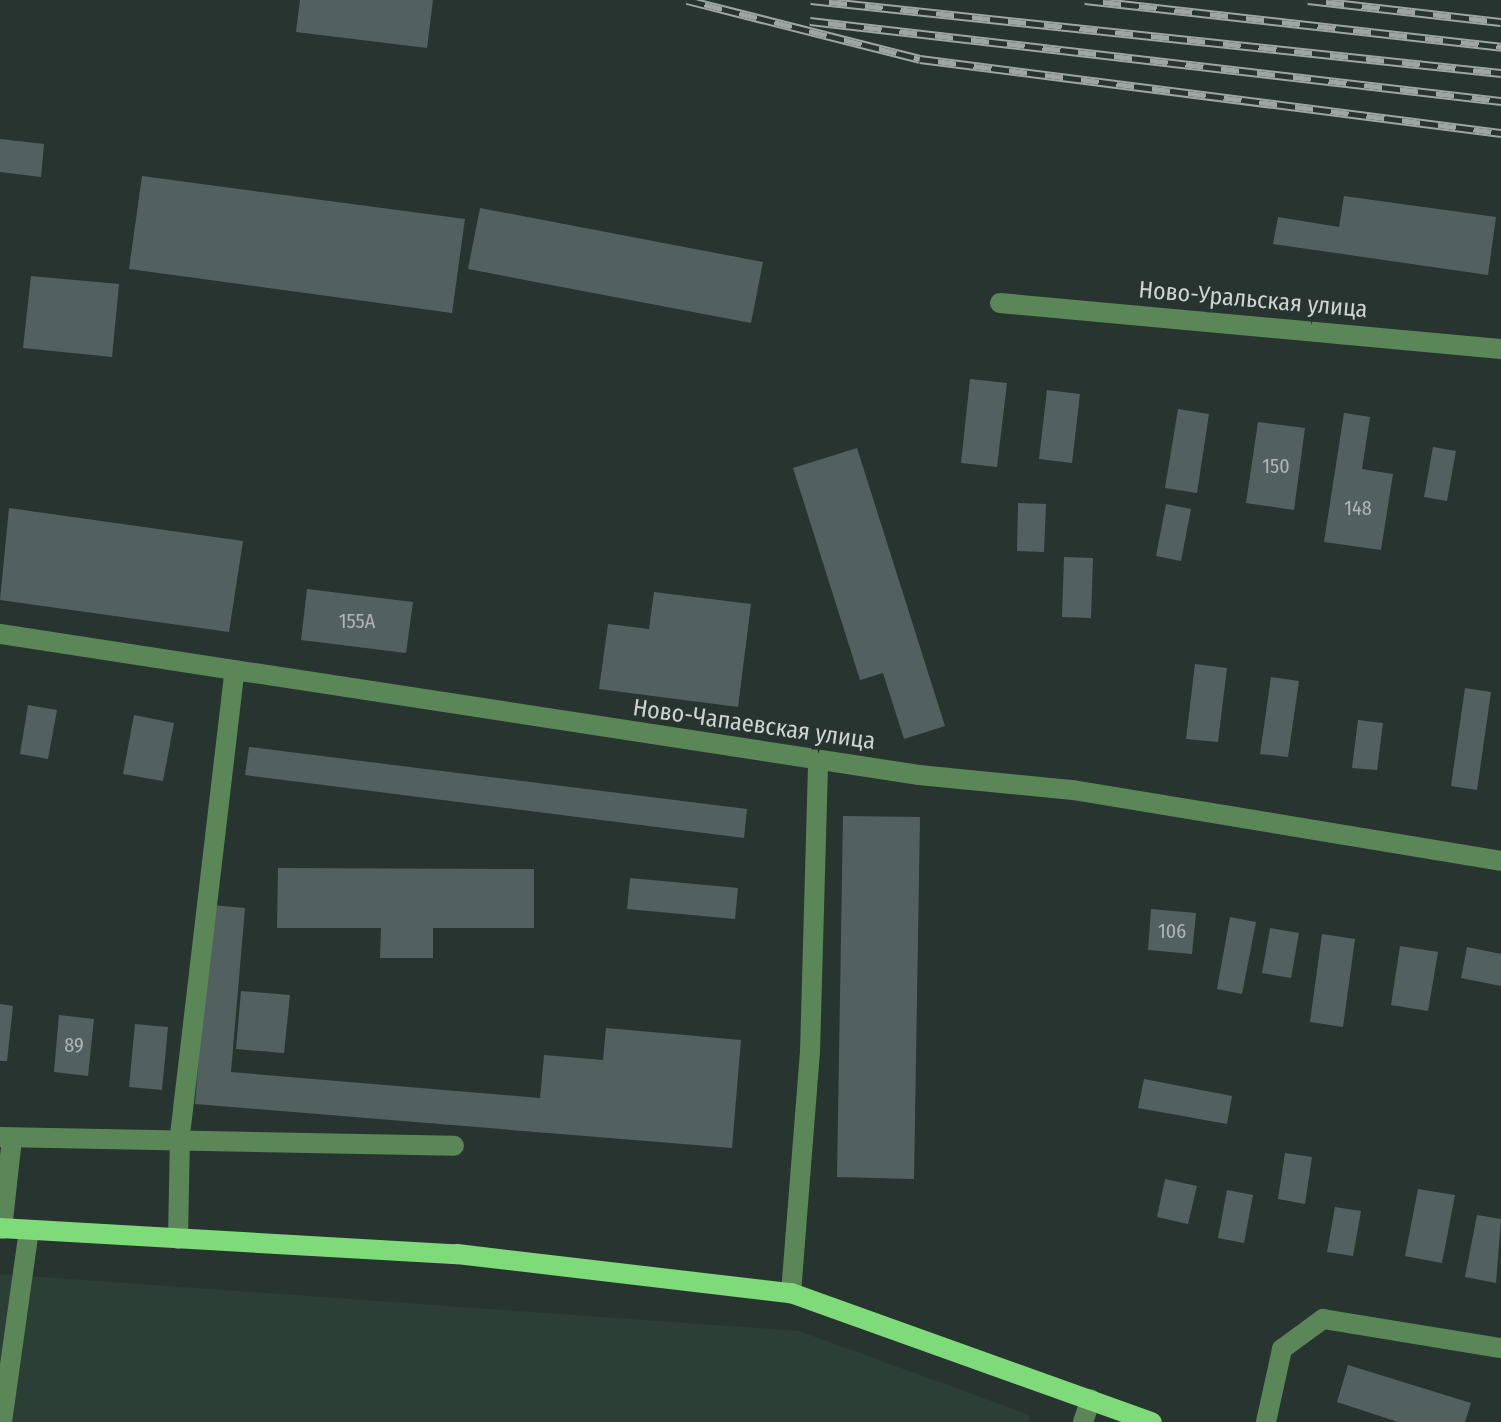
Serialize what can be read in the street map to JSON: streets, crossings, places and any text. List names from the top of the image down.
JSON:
{
  "streets": {
    "street": ["Ново-Уральская улица", "Ново-Чапаевская улица"]
  },
  "house_numbers": [
    "150",
    "148",
    "155А",
    "106",
    "89"
  ]
}
